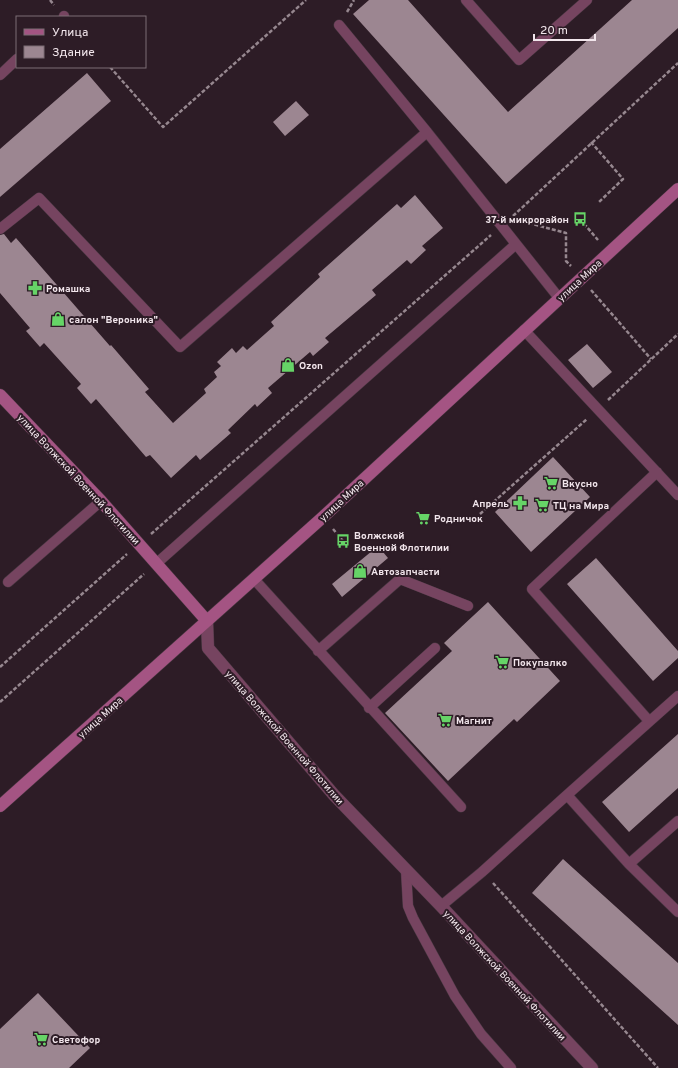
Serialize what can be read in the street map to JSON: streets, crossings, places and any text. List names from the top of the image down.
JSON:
{
  "streets": {
    "street": ["улица Мира", "улица Волжской Военной Флотилии"]
  },
  "crossings": [
    ["улица Мира", "улица Волжской Военной Флотилии"]
  ],
  "places": {
    "bus stop": ["37-й микрорайон", "Волжской Военной Флотилии"],
    "pharmacy": ["Ромашка", "Апрель"],
    "shop": ["салон \"Вероника\"", "Ozon", "Автозапчасти"],
    "supermarket": [
      "Вкусно",
      "ТЦ на Мира",
      "Родничок",
      "Покупалко",
      "Магнит",
      "Светофор"
    ]
  },
  "legend": ["Улица", "Здание"],
  "scale_bar": "20 m"
}
